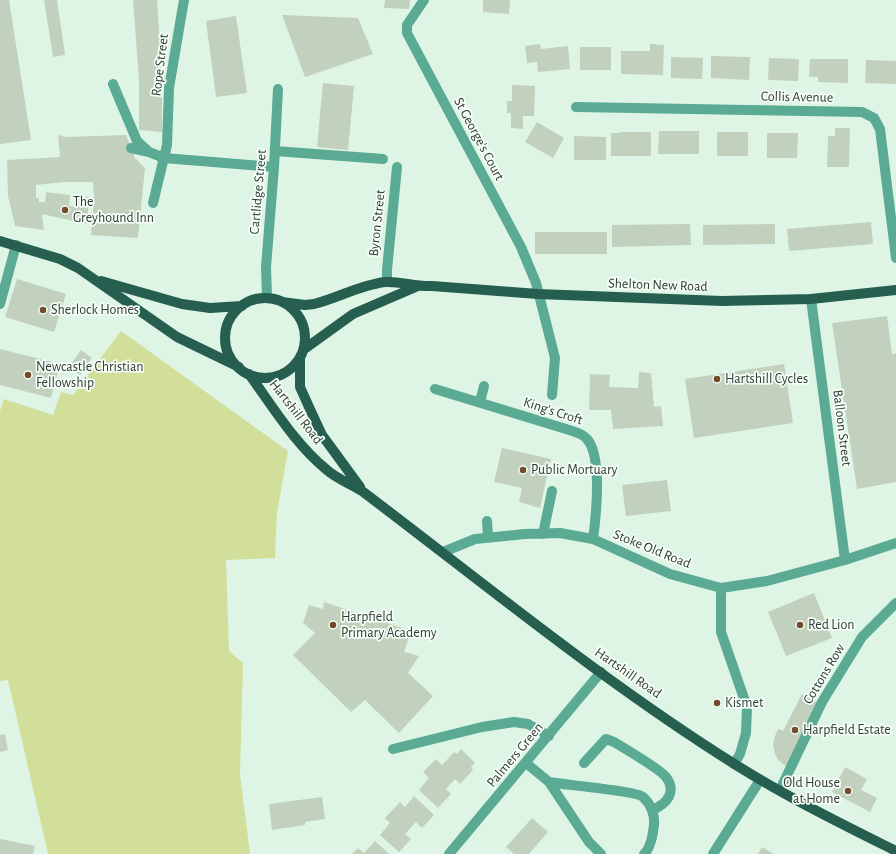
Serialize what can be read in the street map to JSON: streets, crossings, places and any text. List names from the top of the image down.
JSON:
{
  "streets": {
    "main road": ["Shelton New Road", "Hartshill Road"],
    "street": [
      "Rope Street",
      "Collis Avenue",
      "St George's Court",
      "Cartlidge Street",
      "Byron Street",
      "King's Croft",
      "Balloon Street",
      "Stoke Old Road",
      "Cottons Row",
      "Palmers Green"
    ]
  },
  "crossings": [
    ["St George's Court", "Shelton New Road"],
    ["Cartlidge Street", "Shelton New Road"],
    ["Cartlidge Street", "Hartshill Road"],
    ["Byron Street", "Shelton New Road"],
    ["Shelton New Road", "Hartshill Road"],
    ["Shelton New Road", "Balloon Street"],
    ["King's Croft", "Stoke Old Road"],
    ["Hartshill Road", "Stoke Old Road"],
    ["Hartshill Road", "Cottons Row"],
    ["Hartshill Road", "Palmers Green"],
    ["Balloon Street", "Stoke Old Road"]
  ],
  "places": [
    "The Greyhound Inn",
    "Sherlock Homes",
    "Newcastle Christian Fellowship",
    "Hartshill Cycles",
    "Public Mortuary",
    "Harpfield Primary Academy",
    "Red Lion",
    "Kismet",
    "Harpfield Estate",
    "Old House at Home"
  ]
}
